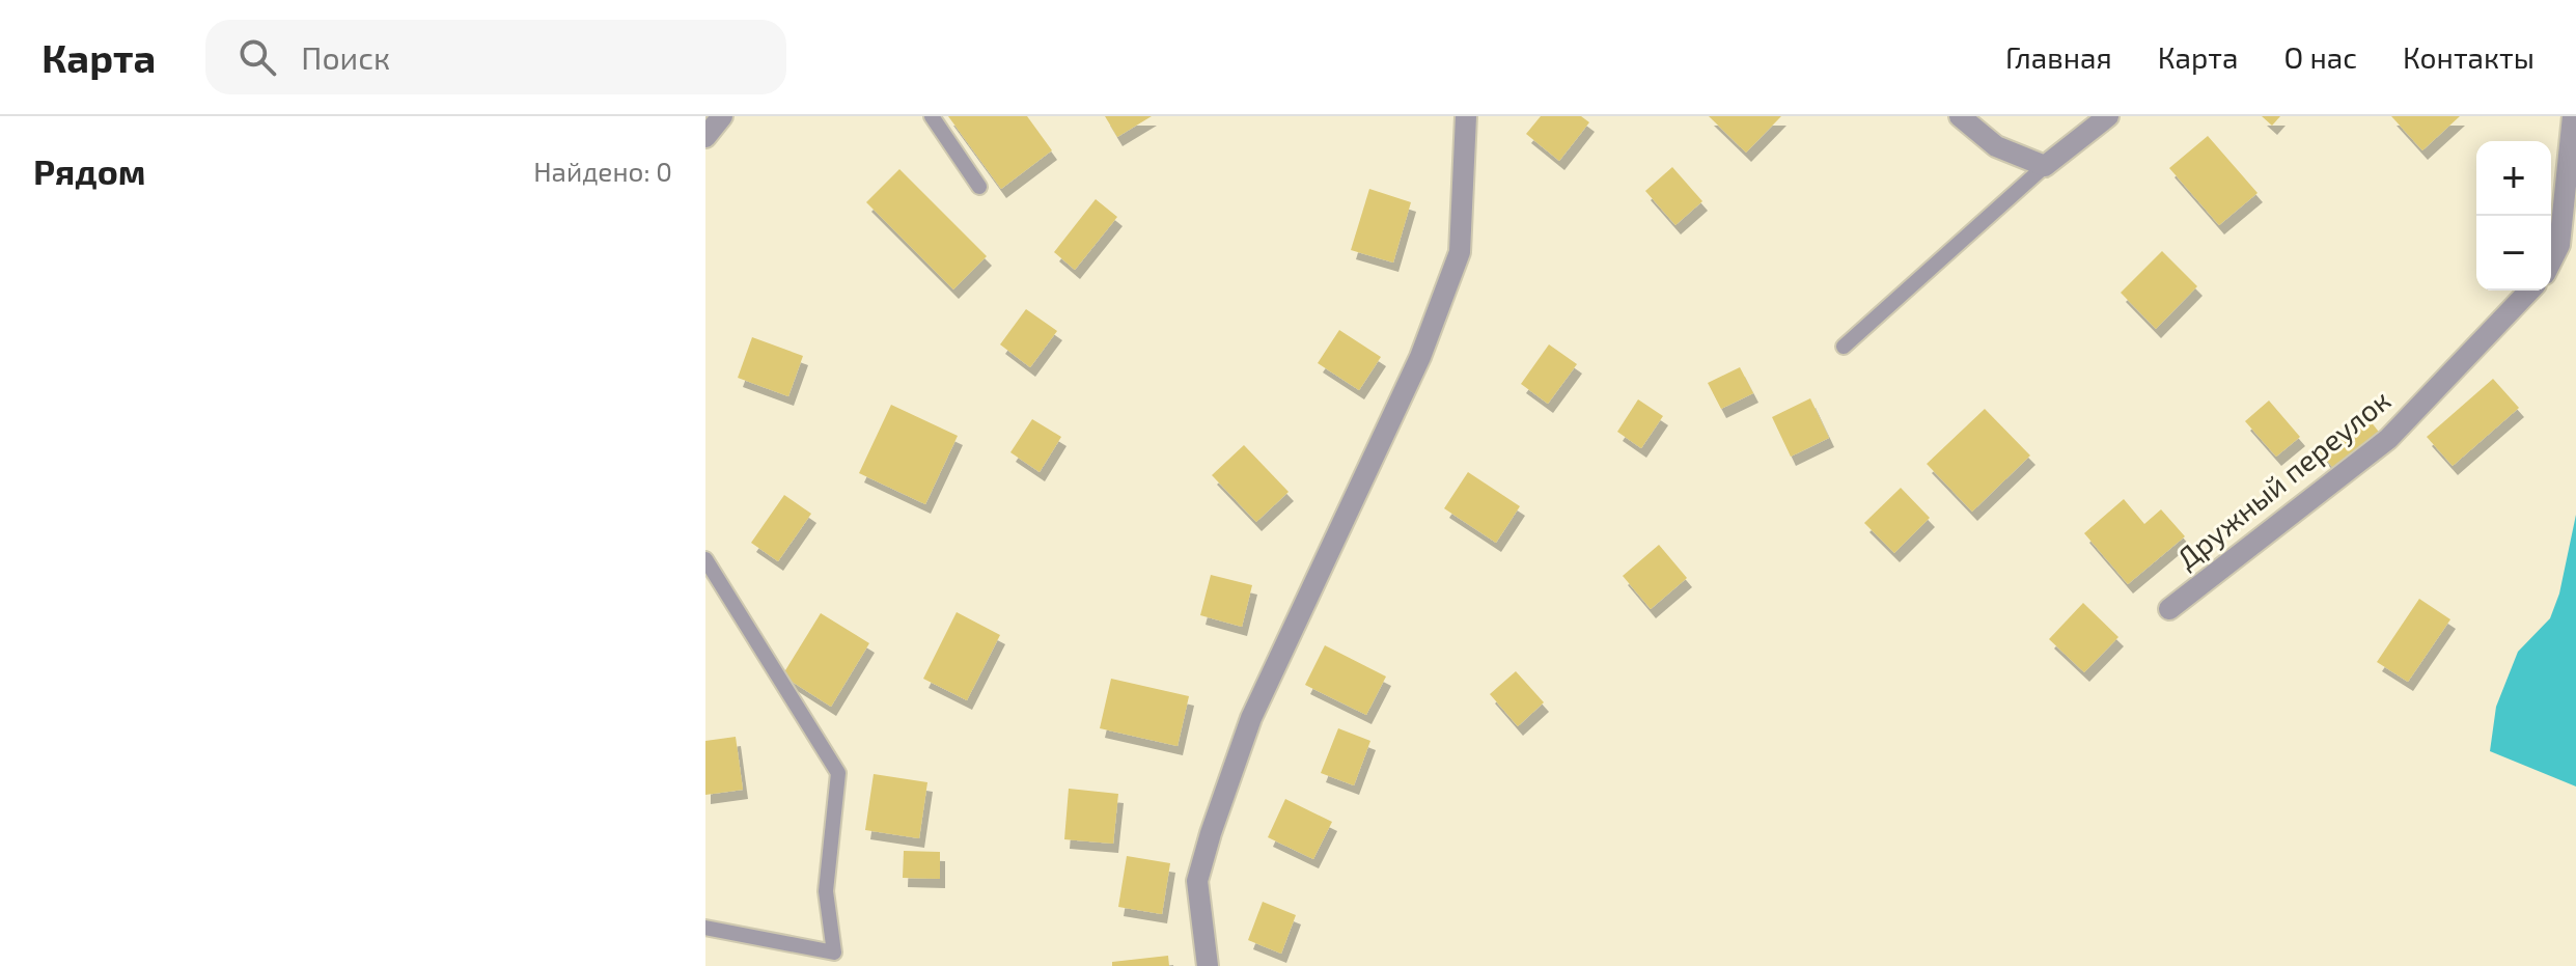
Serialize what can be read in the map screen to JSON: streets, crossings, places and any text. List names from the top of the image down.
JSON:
{
  "streets": {
    "street": ["Дружный переулок"]
  },
  "page": {
    "header": "Карта",
    "search": "Поиск",
    "nav": [
      "Главная",
      "Карта",
      "О нас",
      "Контакты"
    ],
    "heading": ["Рядом", "Найдено: 0"],
    "map_buttons": ["+", "−"]
  }
}
